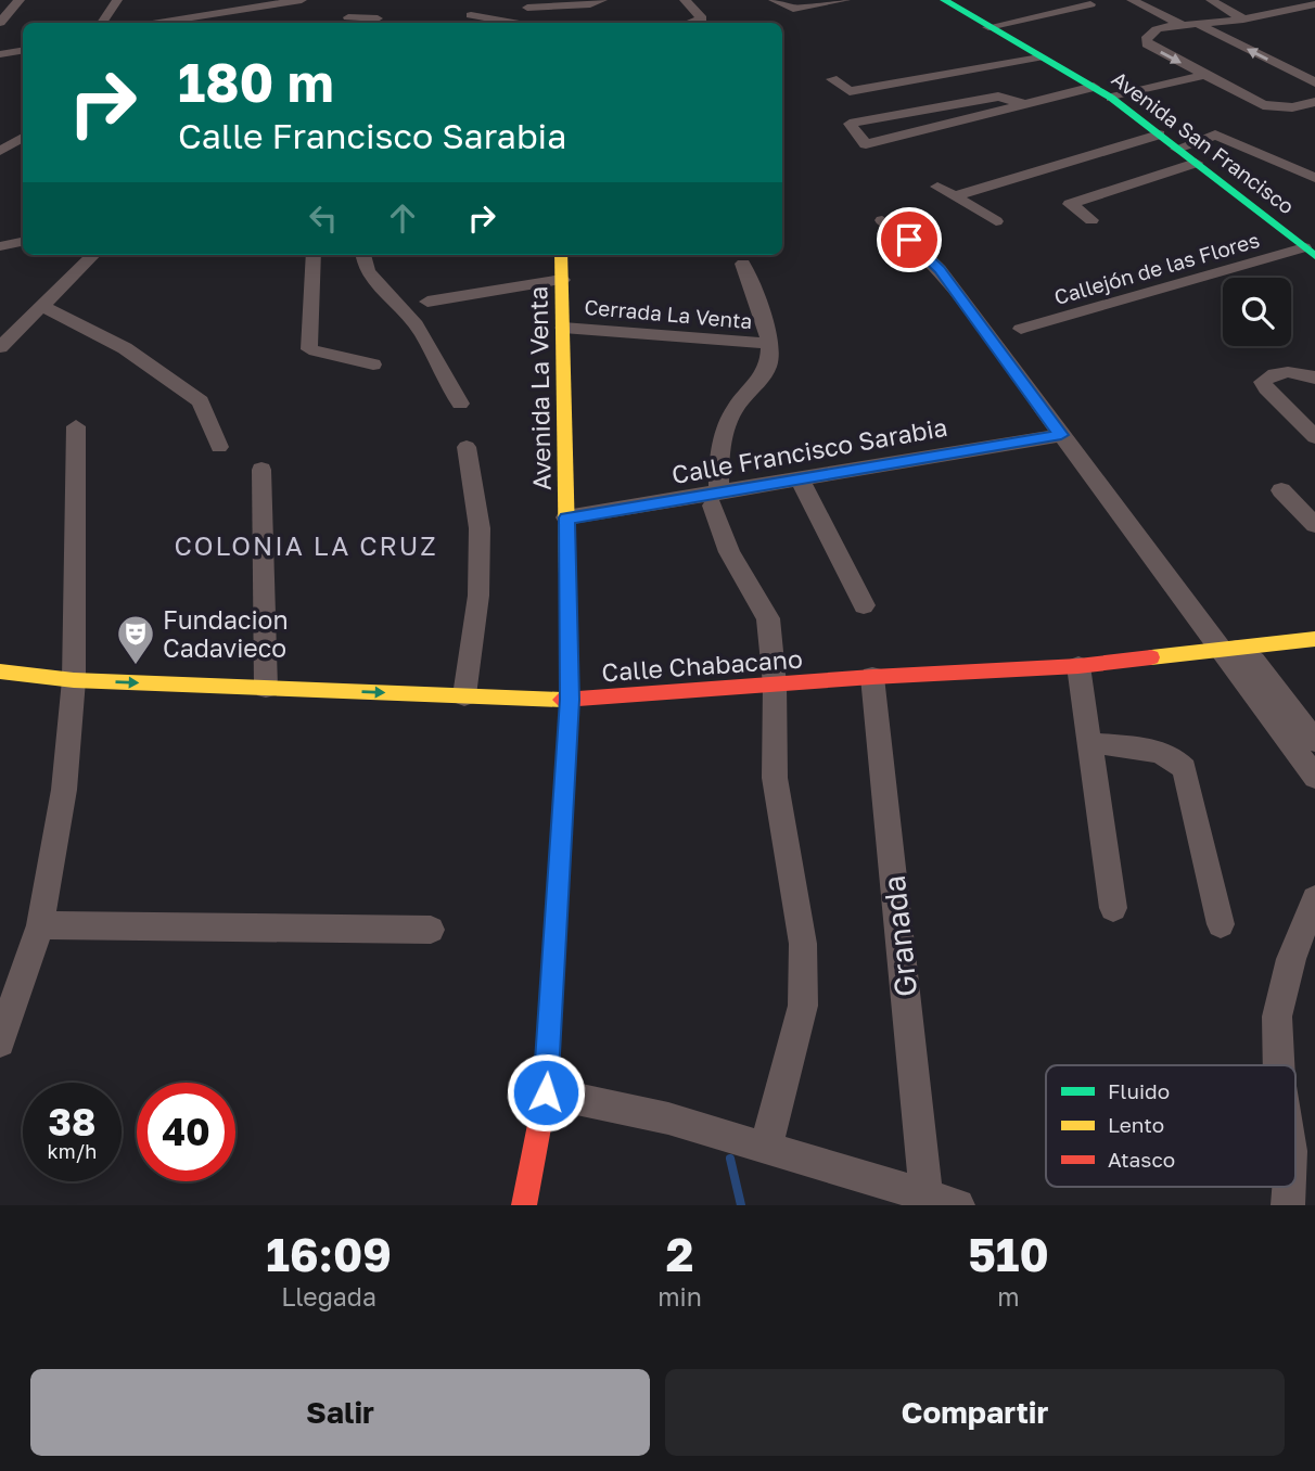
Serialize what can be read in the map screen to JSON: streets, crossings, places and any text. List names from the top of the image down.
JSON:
{
  "streets": {
    "street": [
      "Avenida San Francisco",
      "Callejón de las Flores",
      "Cerrada La Venta",
      "Avenida La Venta",
      "Calle Francisco Sarabia",
      "Calle Chabacano",
      "Granada"
    ]
  },
  "crossings": [
    ["Avenida San Francisco", "Callejón de las Flores"],
    ["Cerrada La Venta", "Avenida La Venta"],
    ["Avenida La Venta", "Calle Francisco Sarabia"],
    ["Avenida La Venta", "Calle Chabacano"],
    ["Calle Chabacano", "Granada"]
  ],
  "districts": ["COLONIA LA CRUZ"],
  "places": {
    "theatre": ["Fundacion Cadavieco"]
  },
  "legend": ["Fluido", "Lento", "Atasco"],
  "page": {
    "turn": ["180 m", "Calle Francisco Sarabia"],
    "speed": "38 km/h",
    "limit": "40",
    "eta": [
      "16:09",
      "Llegada",
      "2",
      "min",
      "510",
      "m"
    ],
    "buttons": ["Salir", "Compartir"]
  }
}
